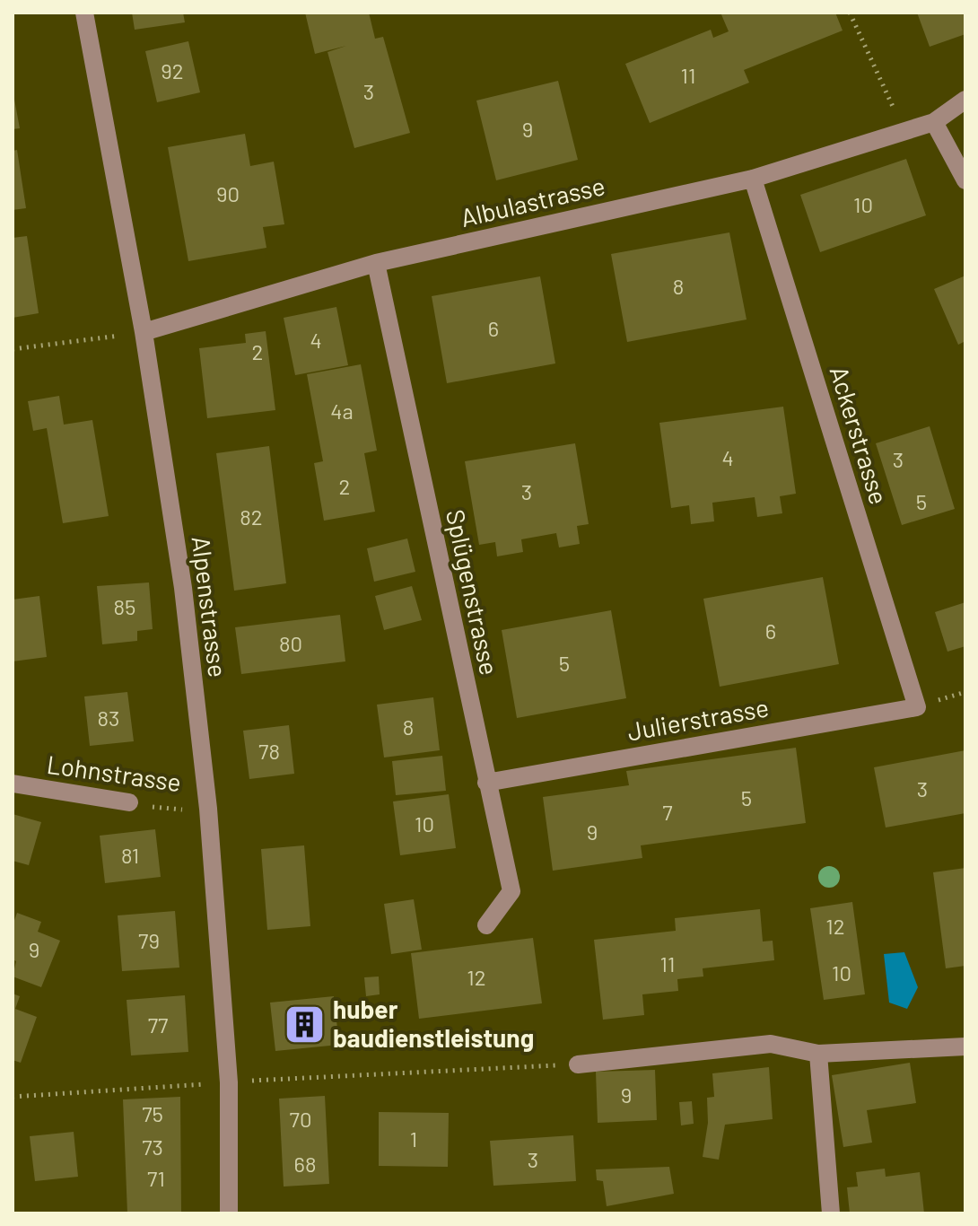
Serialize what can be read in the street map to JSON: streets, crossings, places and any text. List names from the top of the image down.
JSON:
{
  "streets": {
    "street": [
      "Albulastrasse",
      "Ackerstrasse",
      "Splügenstrasse",
      "Alpenstrasse",
      "Julierstrasse",
      "Lohnstrasse"
    ]
  },
  "crossings": [
    ["Albulastrasse", "Ackerstrasse"],
    ["Albulastrasse", "Splügenstrasse"],
    ["Albulastrasse", "Alpenstrasse"],
    ["Ackerstrasse", "Julierstrasse"],
    ["Splügenstrasse", "Julierstrasse"],
    ["Alpenstrasse", "Lohnstrasse"]
  ],
  "places": {
    "building": ["huber baudienstleistung"]
  },
  "house_numbers": [
    "92",
    "11",
    "3",
    "9",
    "90",
    "10",
    "8",
    "6",
    "4",
    "2",
    "4a",
    "4",
    "3",
    "2",
    "3",
    "5",
    "82",
    "85",
    "6",
    "80",
    "5",
    "83",
    "8",
    "78",
    "3",
    "5",
    "7",
    "10",
    "9",
    "81",
    "12",
    "79",
    "9",
    "11",
    "10",
    "12",
    "77",
    "9",
    "75",
    "70",
    "1",
    "73",
    "3",
    "68",
    "71"
  ]
}
